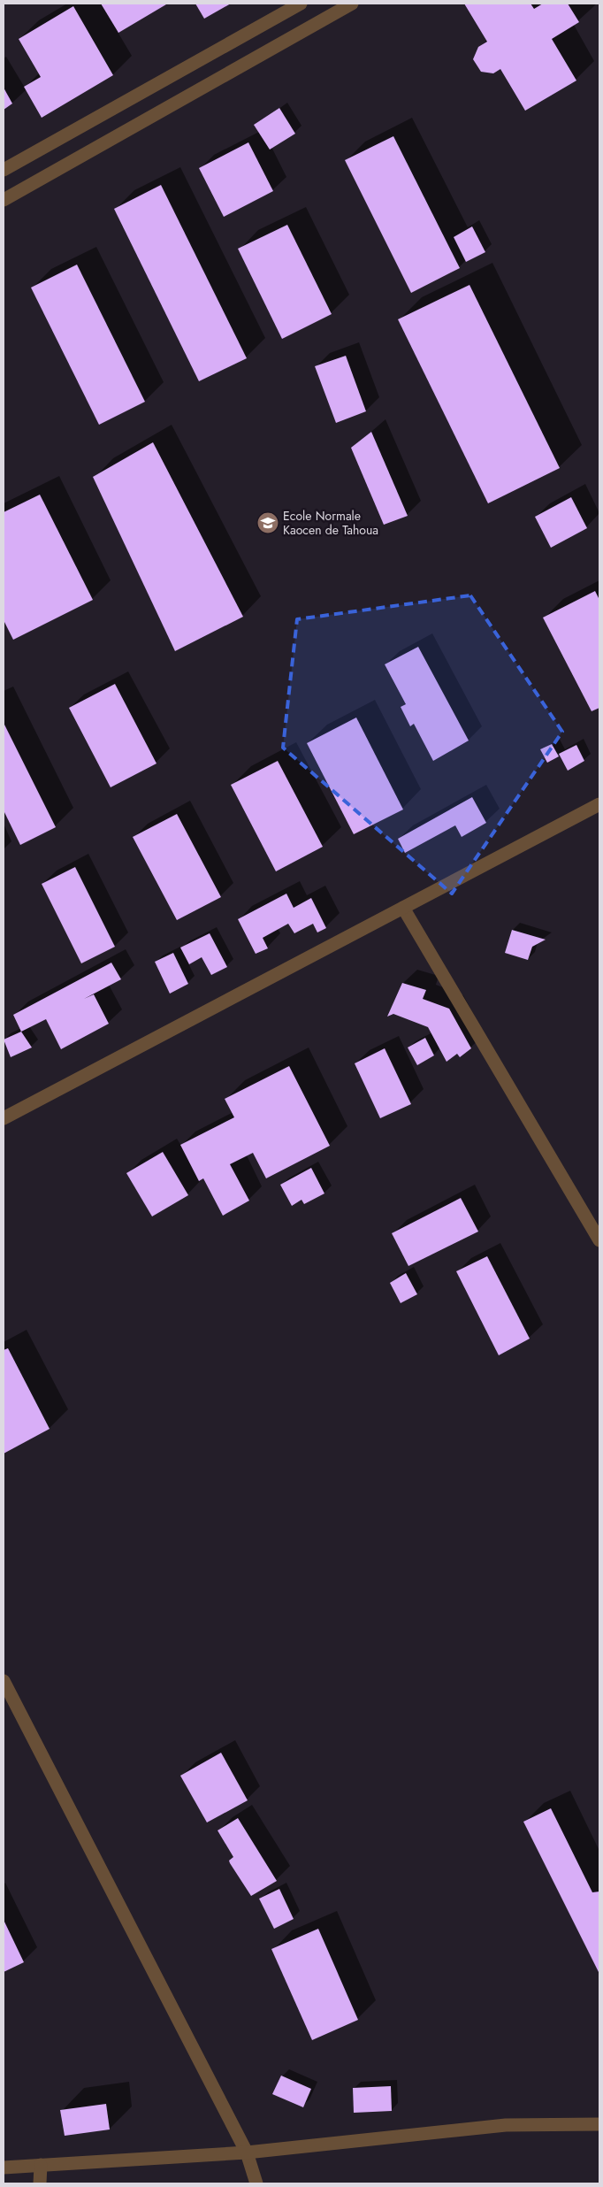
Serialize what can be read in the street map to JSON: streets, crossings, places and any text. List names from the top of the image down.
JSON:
{
  "places": {
    "school or university": ["Ecole Normale Kaocen de Tahoua"]
  }
}
